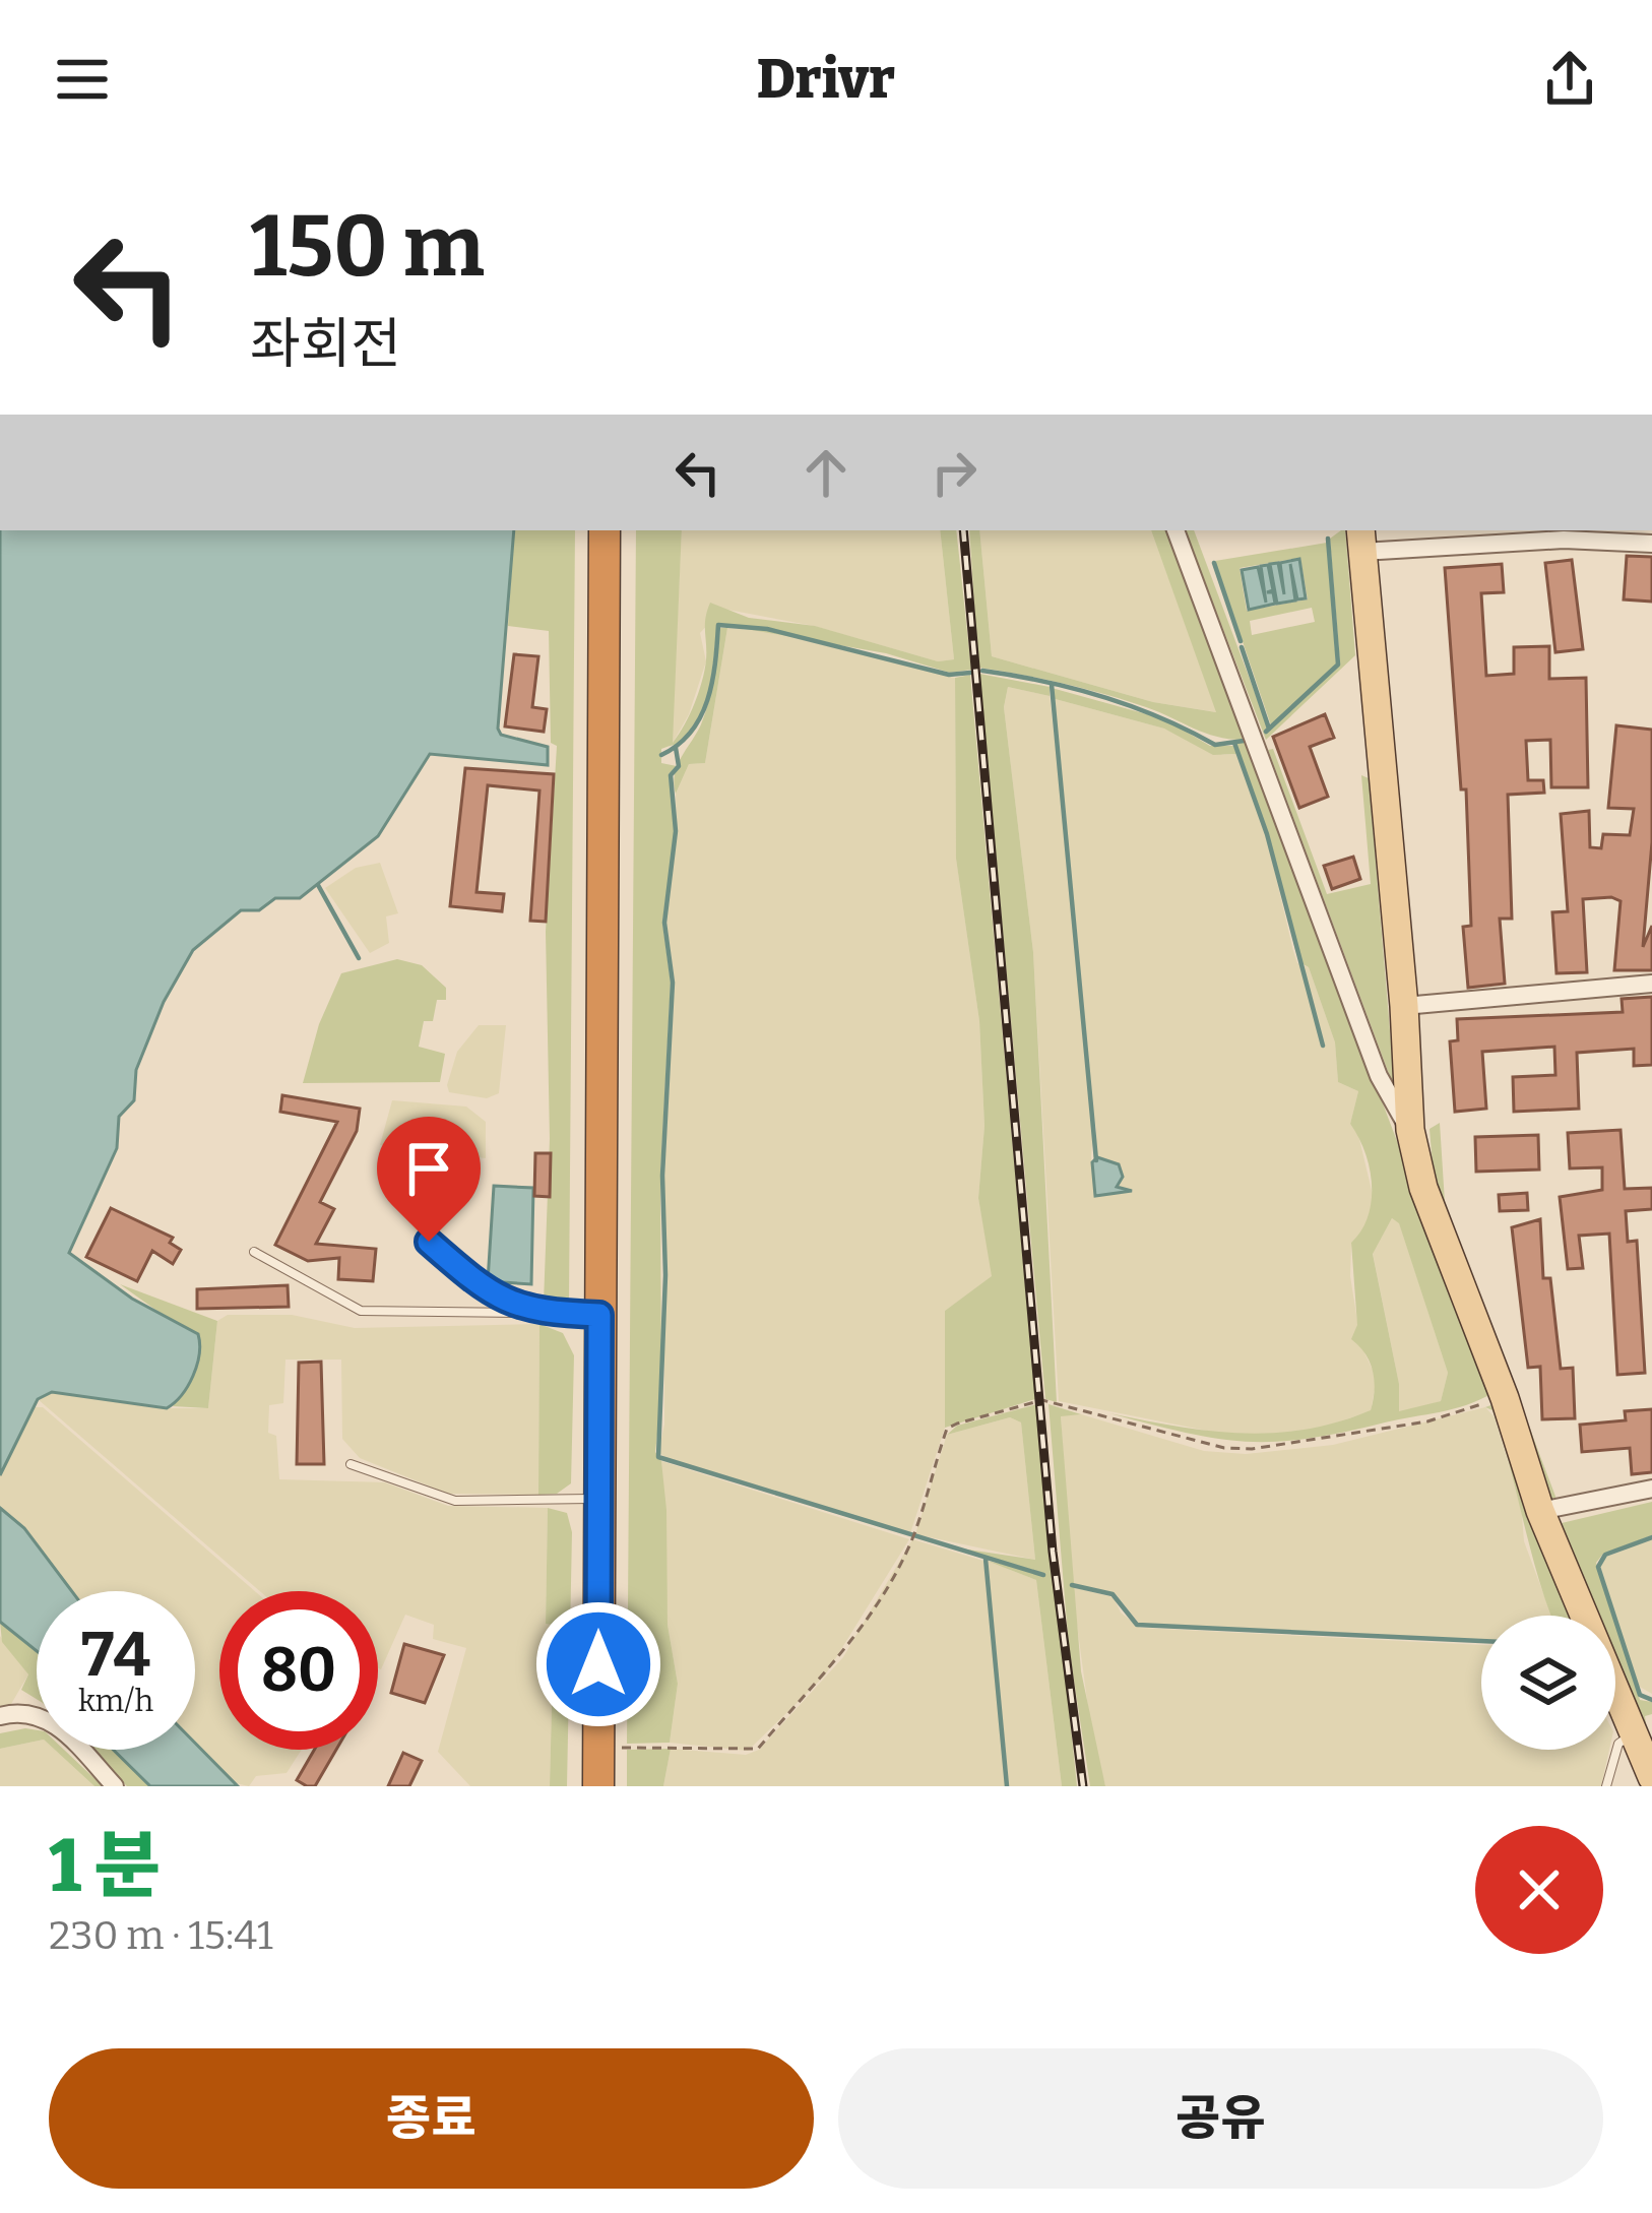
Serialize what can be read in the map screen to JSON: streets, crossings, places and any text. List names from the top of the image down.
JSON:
{
  "page": {
    "header": "Drivr",
    "turn": ["150 m", "좌회전"],
    "speed": "74 km/h",
    "limit": "80",
    "heading": ["1 분", "230 m · 15:41"],
    "buttons": ["종료", "공유"]
  }
}
